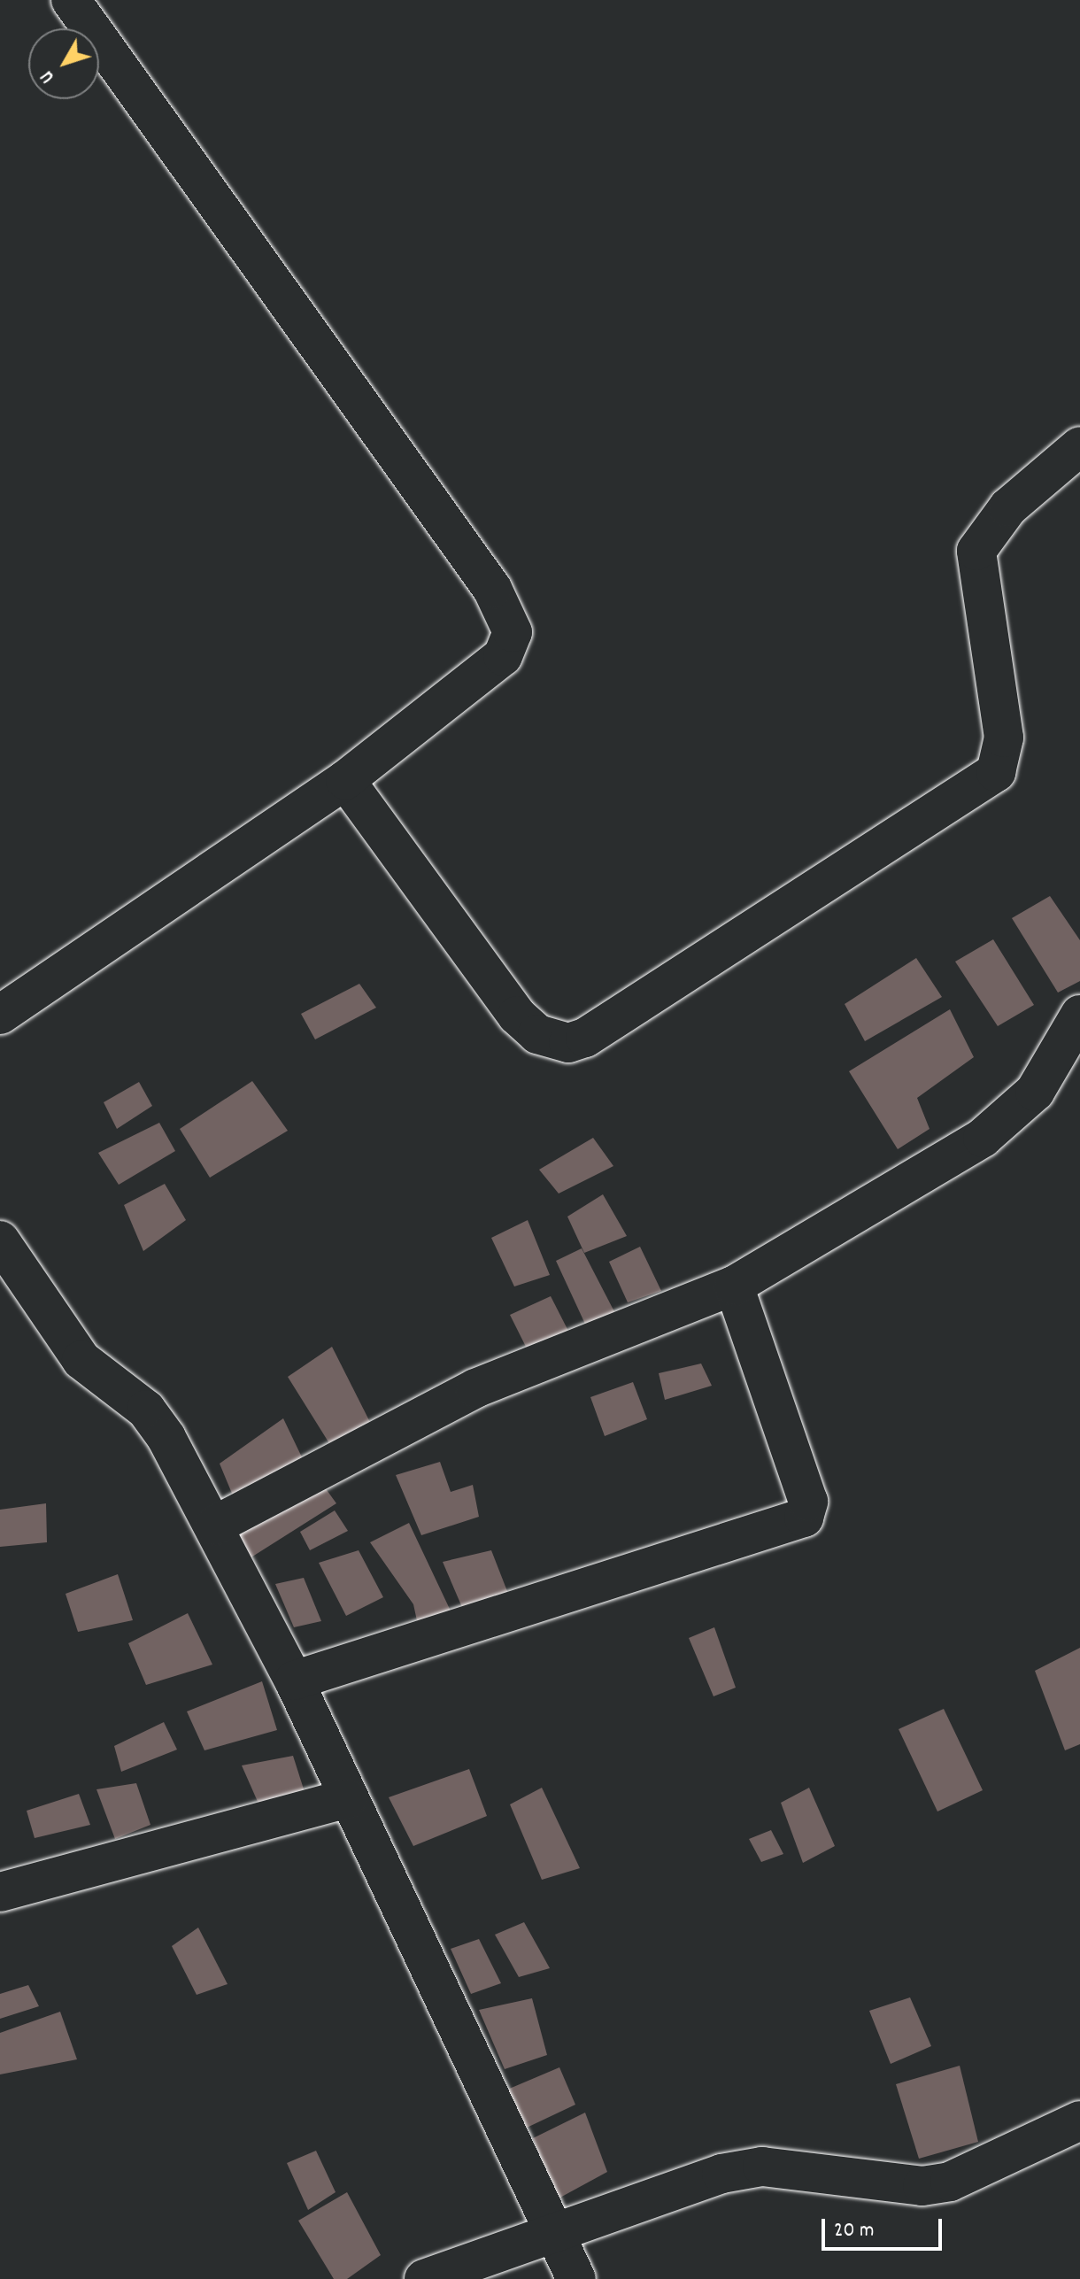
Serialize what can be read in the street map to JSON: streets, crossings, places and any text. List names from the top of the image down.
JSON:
{
  "scale_bar": "20 m",
  "north": "bottom left"
}
